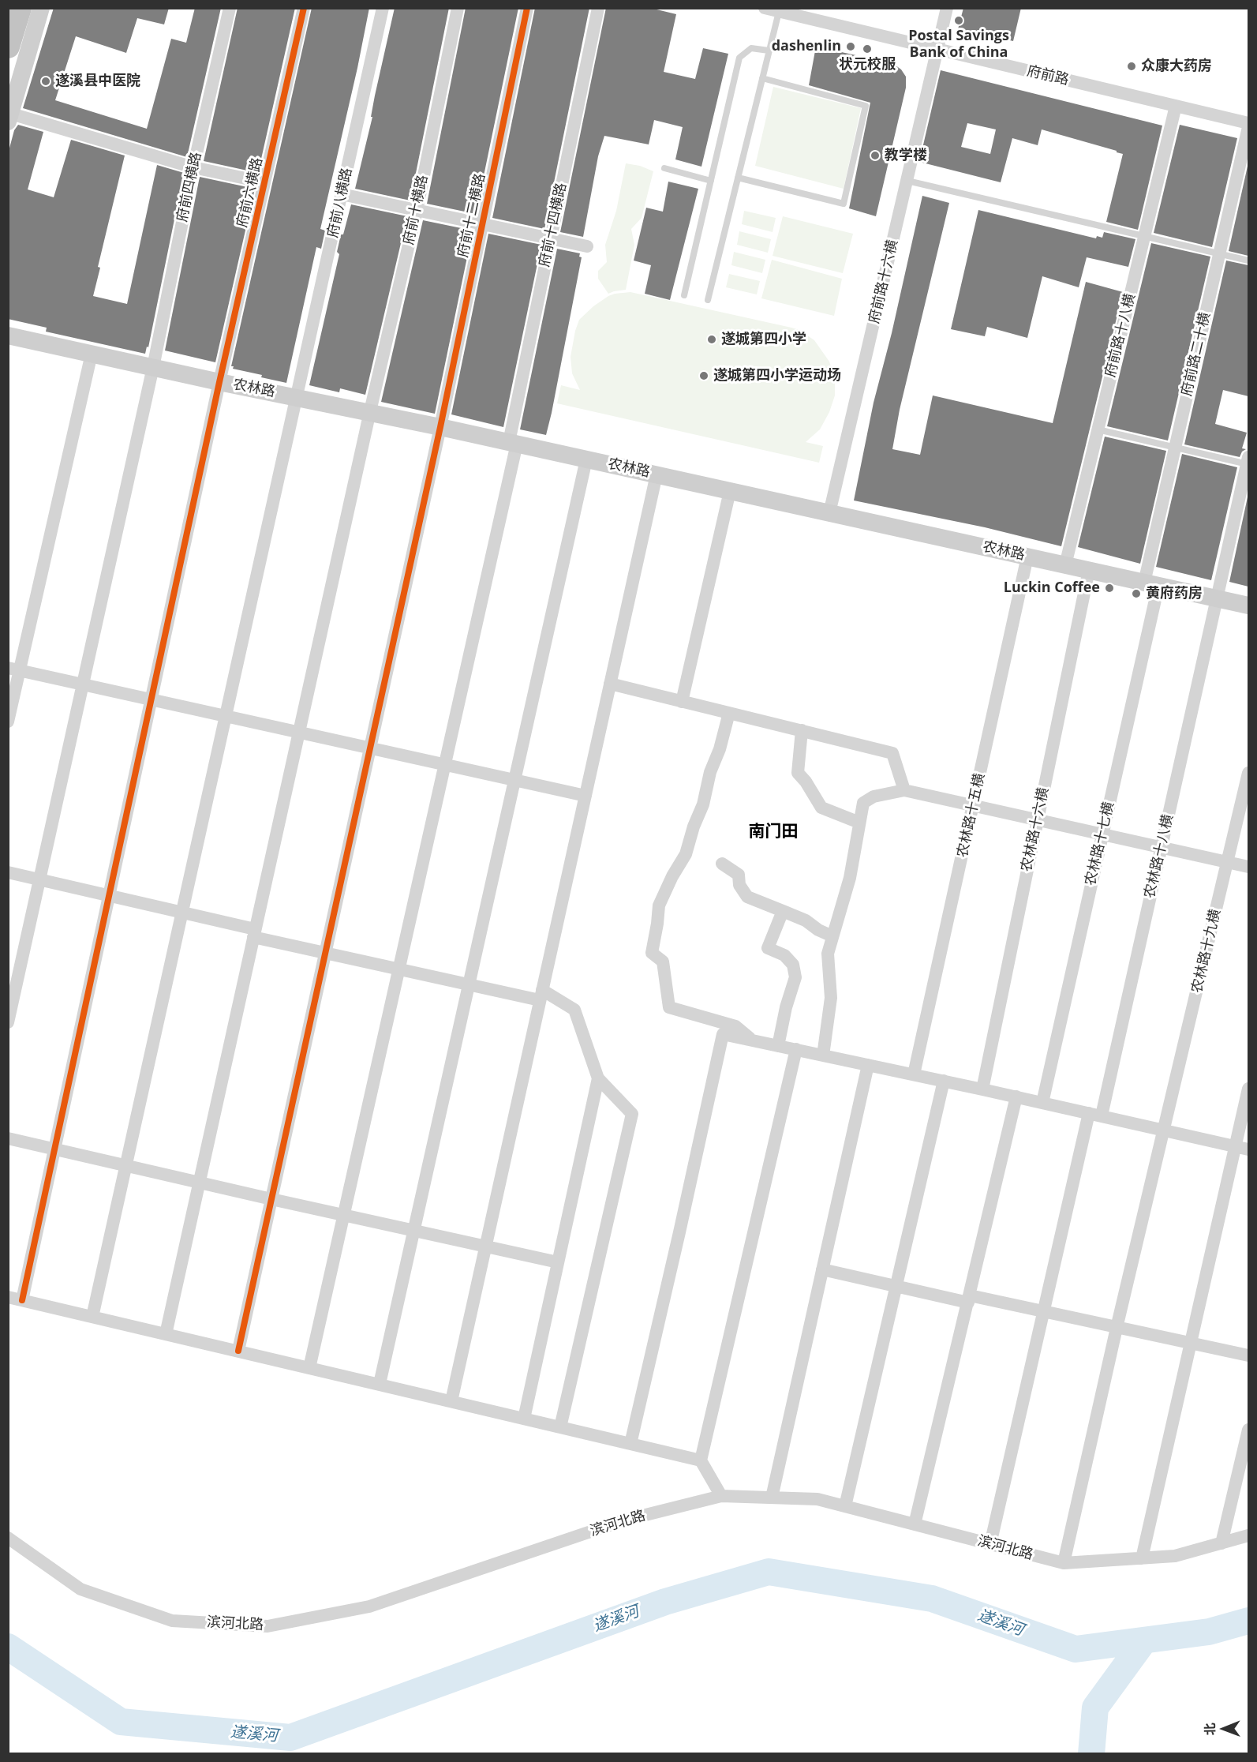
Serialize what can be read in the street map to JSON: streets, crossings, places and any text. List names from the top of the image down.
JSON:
{
  "streets": {
    "street": [
      "府前路",
      "府前四横路",
      "府前六横路",
      "府前八横路",
      "府前十横路",
      "府前十二横路",
      "府前十四横路",
      "府前路十六横",
      "府前路十八横",
      "府前路二十横",
      "农林路",
      "农林路十五横",
      "农林路十六横",
      "农林路十七横",
      "农林路十八横",
      "农林路十九横",
      "滨河北路"
    ]
  },
  "crossings": [
    ["府前路", "府前路十六横"],
    ["府前路", "府前路十八横"],
    ["府前四横路", "农林路"],
    ["府前六横路", "农林路"],
    ["府前八横路", "农林路"],
    ["府前十横路", "农林路"],
    ["府前十二横路", "农林路"],
    ["府前十四横路", "农林路"],
    ["府前路十六横", "农林路"],
    ["府前路十八横", "农林路"],
    ["府前路二十横", "农林路"],
    ["府前路二十横", "农林路十七横"],
    ["农林路", "农林路十五横"],
    ["农林路", "农林路十六横"],
    ["农林路", "农林路十七横"],
    ["农林路", "农林路十八横"],
    ["农林路十八横", "滨河北路"],
    ["农林路十九横", "滨河北路"]
  ],
  "districts": ["南门田"],
  "water": ["遂溪河"],
  "places": [
    "Postal Savings Bank of China",
    "dashenlin",
    "状元校服",
    "众康大药房",
    "遂溪县中医院",
    "教学楼",
    "遂城第四小学",
    "遂城第四小学运动场",
    "Luckin Coffee",
    "黄府药房"
  ],
  "north": "left"
}
